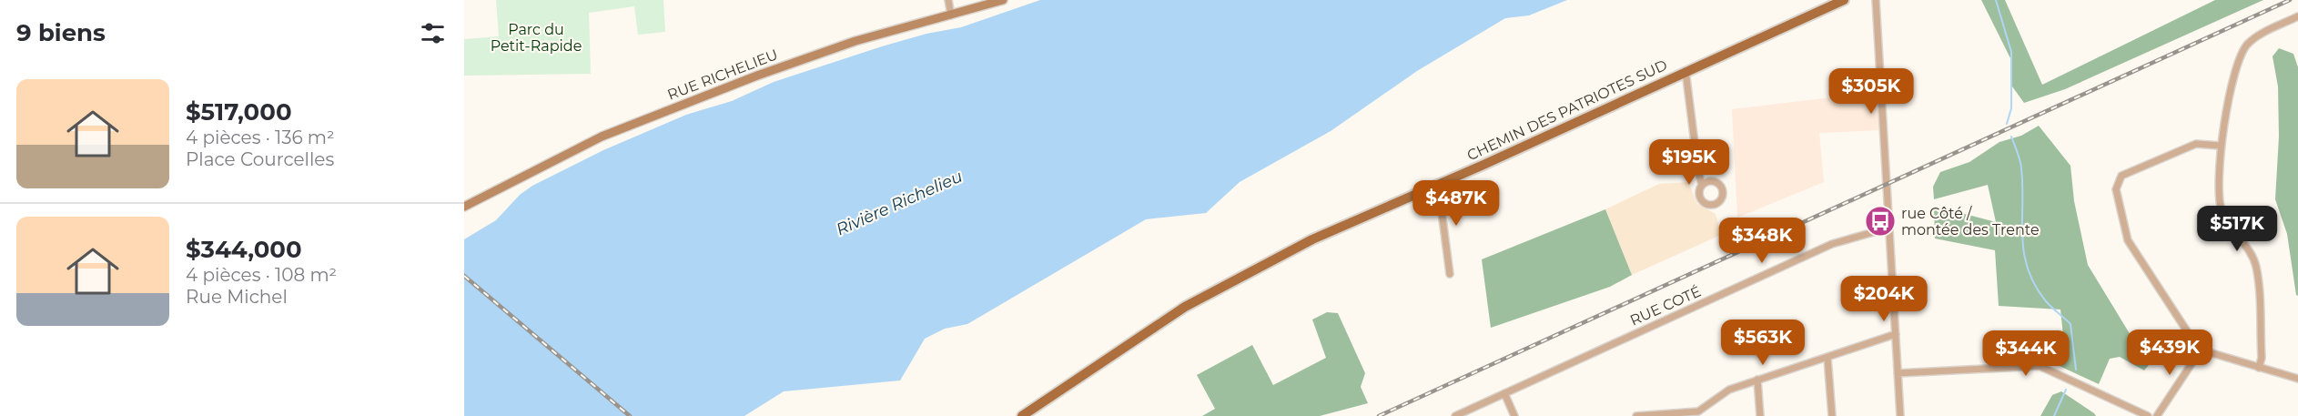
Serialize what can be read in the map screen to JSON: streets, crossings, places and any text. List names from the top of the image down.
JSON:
{
  "streets": {
    "main road": ["RUE RICHELIEU", "CHEMIN DES PATRIOTES SUD"],
    "street": ["RUE COTÉ"]
  },
  "water": ["Rivière Richelieu"],
  "parks": ["Parc du Petit-Rapide"],
  "places": {
    "bus stop": ["rue Côté / montée des Trente"]
  },
  "page": {
    "heading": "9 biens",
    "list": [
      {
        "name": "$517,000",
        "note": "4 pièces · 136 m² · Place Courcelles"
      },
      {
        "name": "$344,000",
        "note": "4 pièces · 108 m² · Rue Michel"
      }
    ],
    "price": [
      "$305K",
      "$195K",
      "$487K",
      "$517K",
      "$348K",
      "$204K",
      "$563K",
      "$439K",
      "$344K"
    ]
  }
}
